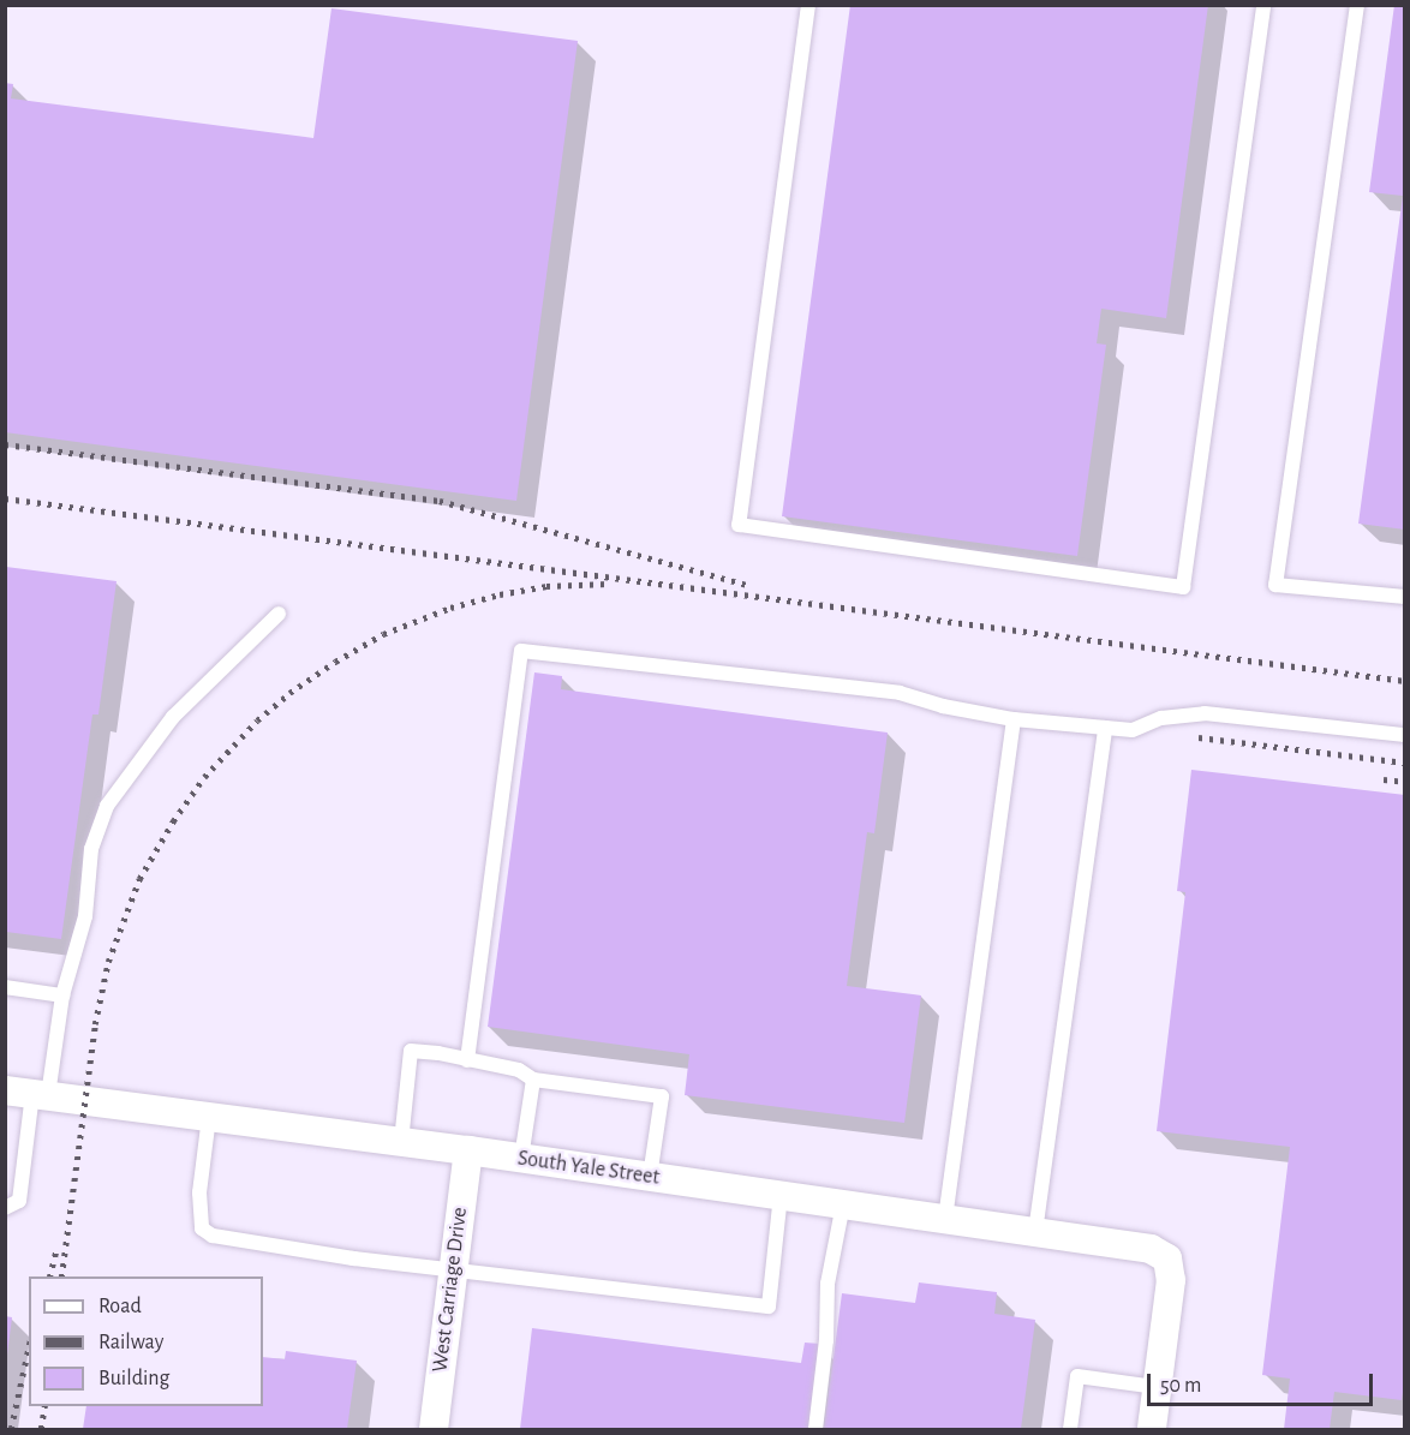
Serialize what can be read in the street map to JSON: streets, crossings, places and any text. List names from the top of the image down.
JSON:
{
  "streets": {
    "street": ["South Yale Street", "West Carriage Drive"]
  },
  "crossings": [
    ["South Yale Street", "West Carriage Drive"]
  ],
  "legend": ["Road", "Railway", "Building"],
  "scale_bar": "50 m"
}
